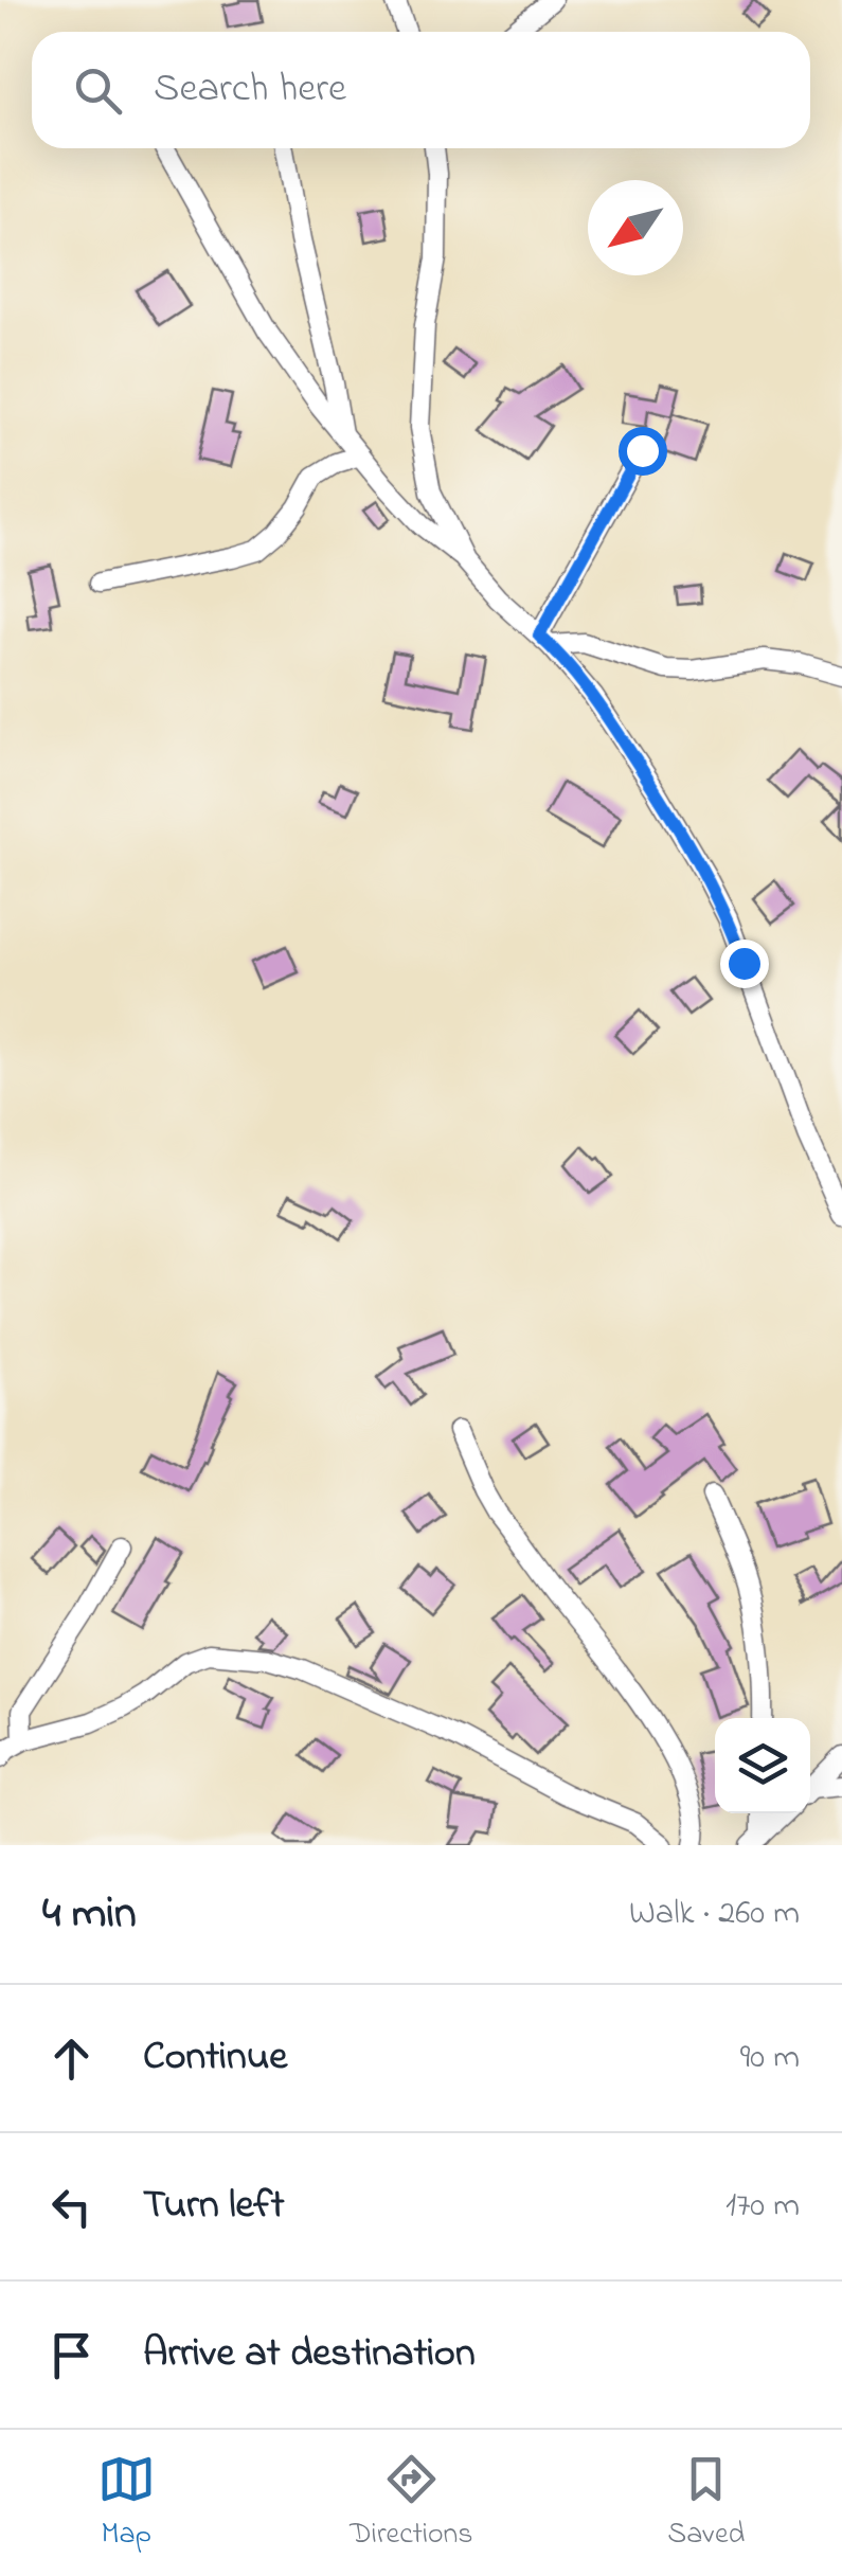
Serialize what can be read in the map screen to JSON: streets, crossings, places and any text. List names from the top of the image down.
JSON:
{
  "north": "bottom left",
  "page": {
    "search": "Search here",
    "heading": ["4 min", "Walk · 260 m"],
    "list": [
      ["Continue", "90 m"],
      ["Turn left", "170 m"],
      "Arrive at destination"
    ],
    "nav": ["Map", "Directions", "Saved"]
  }
}
